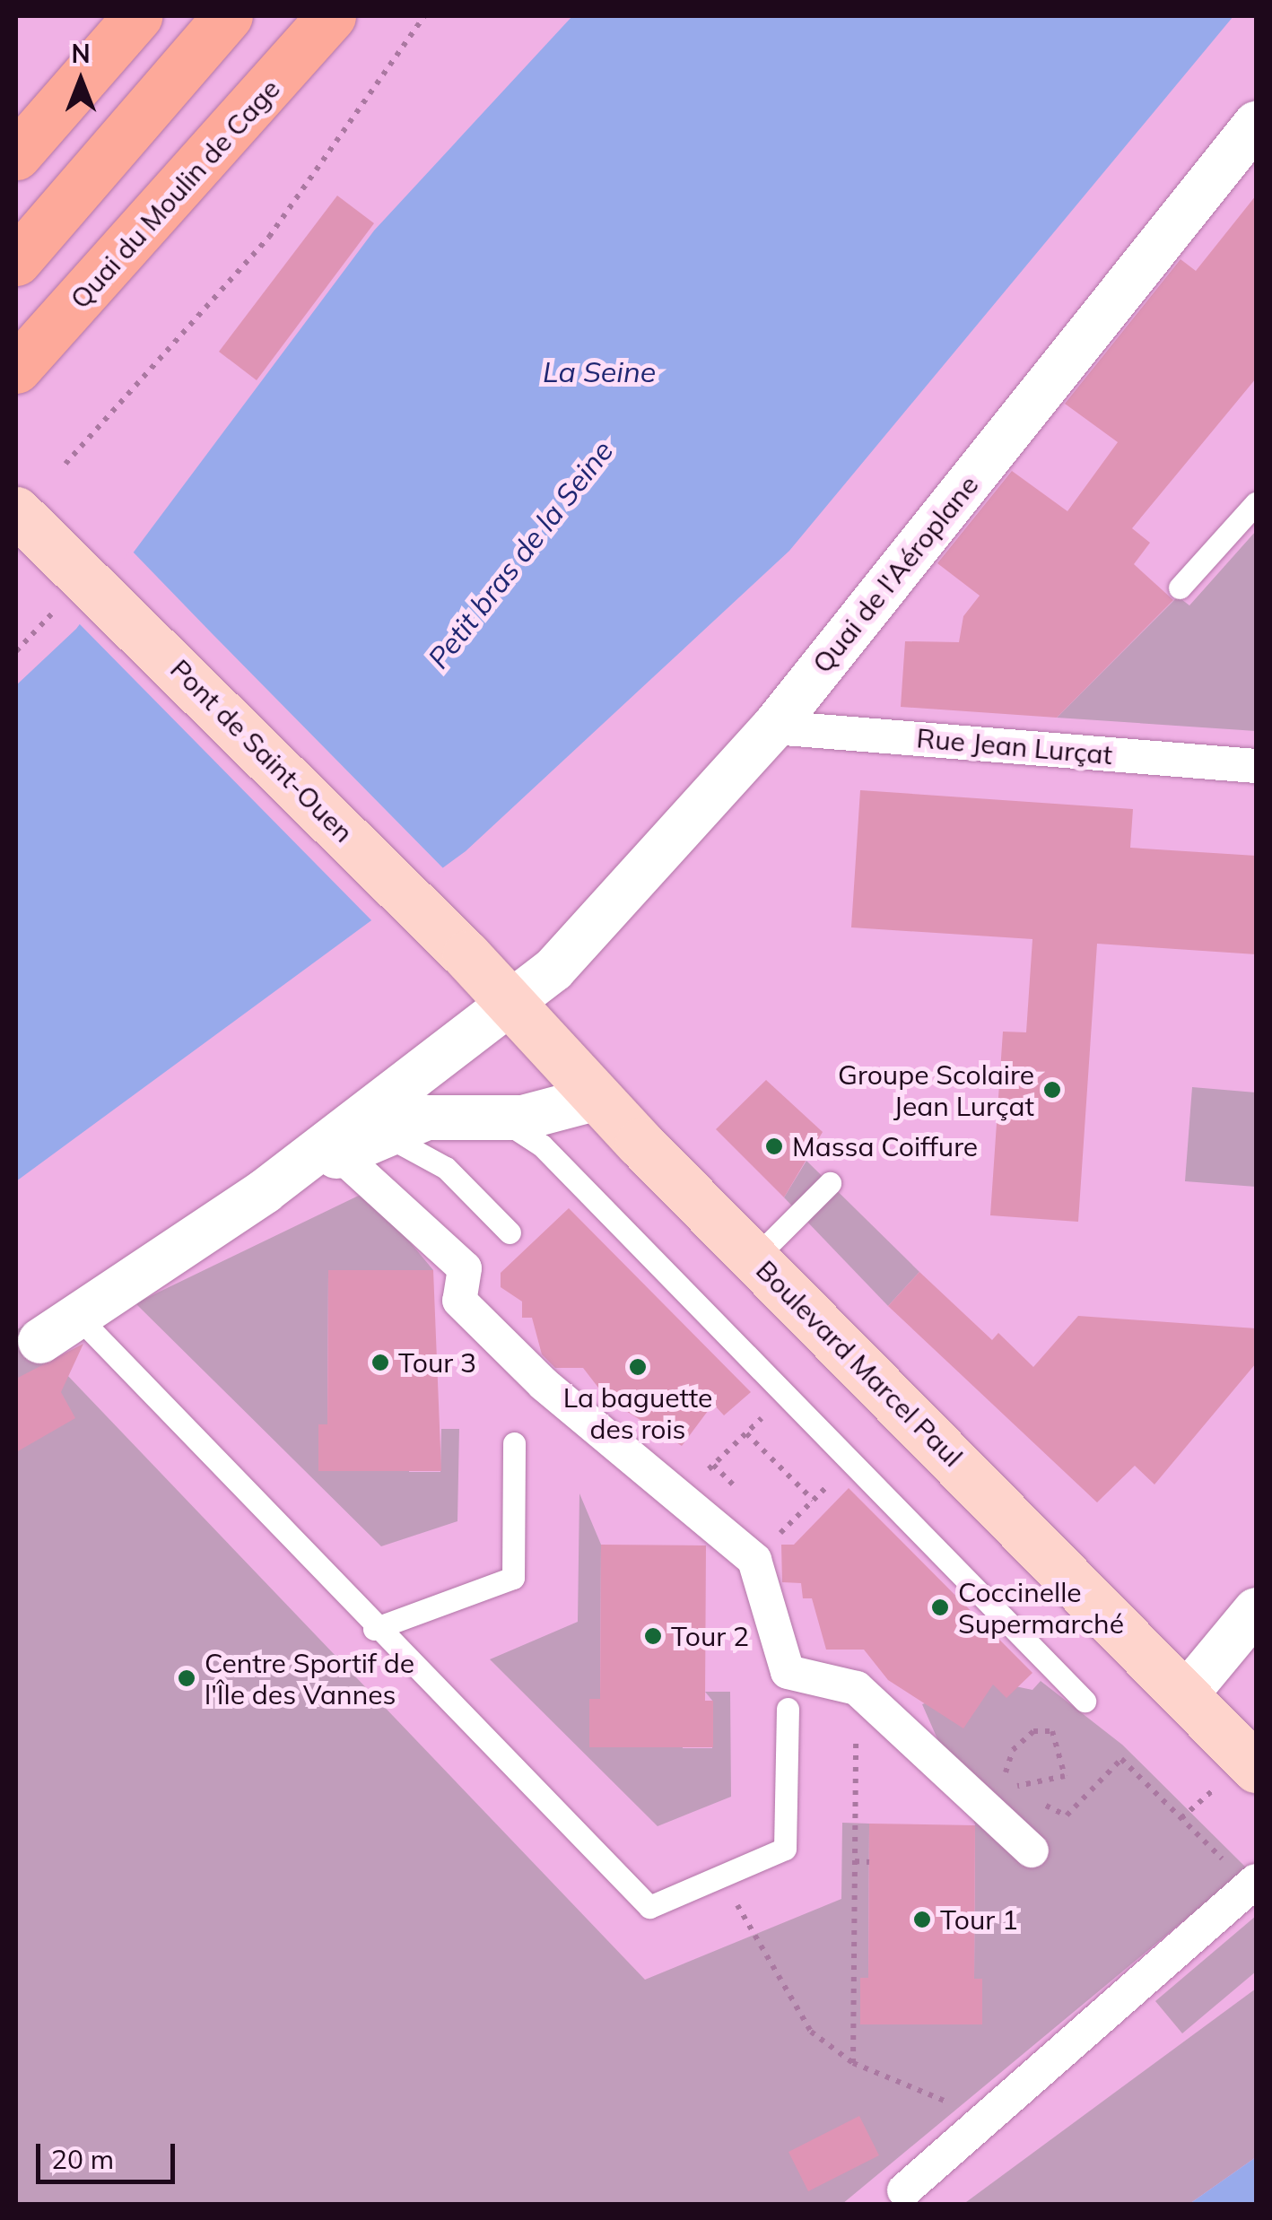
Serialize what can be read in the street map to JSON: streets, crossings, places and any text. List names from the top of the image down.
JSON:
{
  "streets": {
    "main road": ["Quai du Moulin de Cage", "Pont de Saint-Ouen", "Boulevard Marcel Paul"],
    "street": ["Quai de l'Aéroplane", "Rue Jean Lurçat"]
  },
  "crossings": [
    ["Quai de l'Aéroplane", "Rue Jean Lurçat"],
    ["Quai de l'Aéroplane", "Boulevard Marcel Paul"],
    ["Pont de Saint-Ouen", "Boulevard Marcel Paul"]
  ],
  "water": ["La Seine", "Petit bras de la Seine"],
  "places": [
    "Groupe Scolaire Jean Lurçat",
    "Massa Coiffure",
    "Tour 3",
    "La baguette des rois",
    "Coccinelle Supermarché",
    "Tour 2",
    "Centre Sportif de l'Île des Vannes",
    "Tour 1"
  ],
  "scale_bar": "20 m",
  "north": "top"
}
